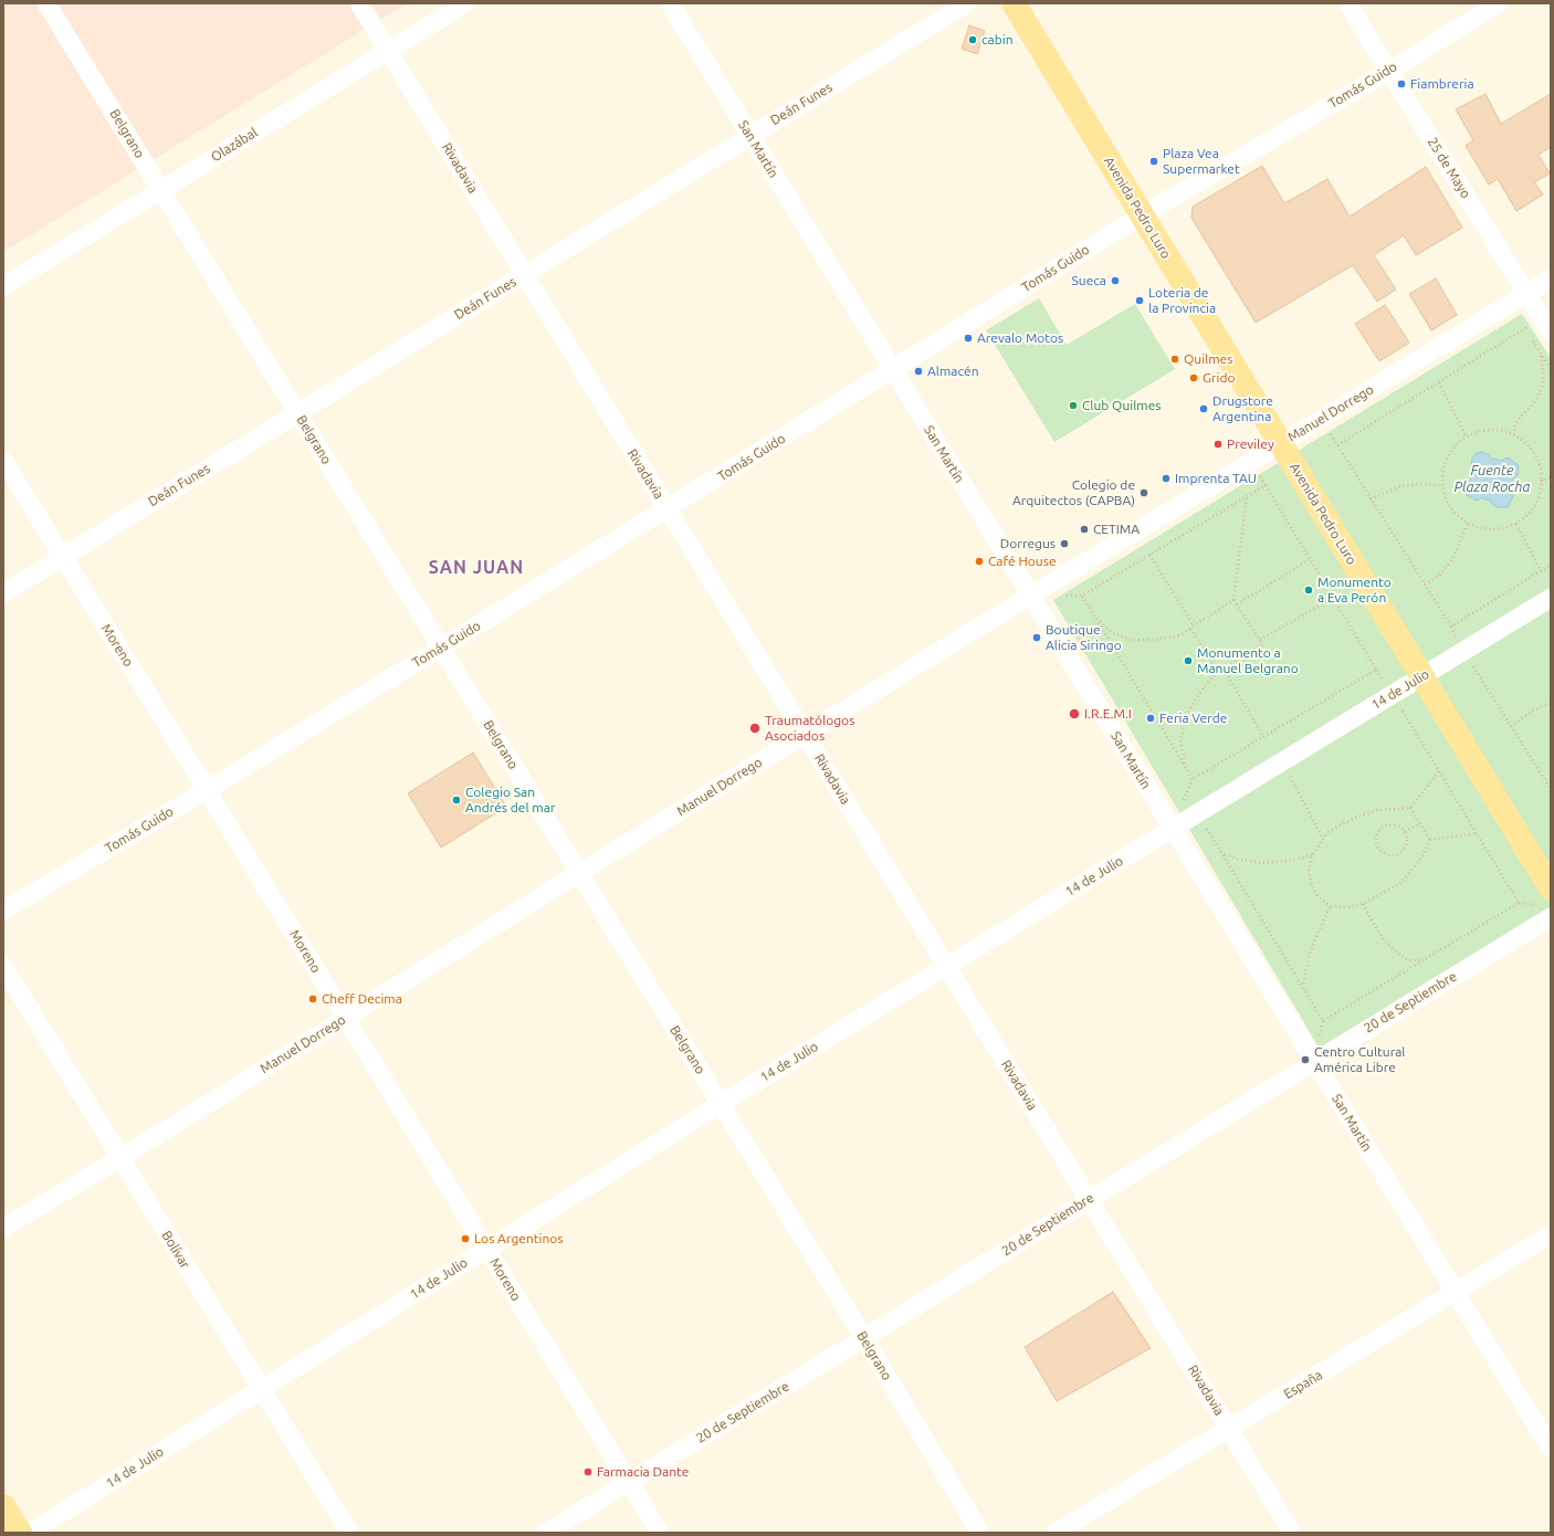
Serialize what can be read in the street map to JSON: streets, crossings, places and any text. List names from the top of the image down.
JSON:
{
  "streets": {
    "main road": ["Avenida Pedro Luro"],
    "street": [
      "Tomás Guido",
      "Deán Funes",
      "Belgrano",
      "Olazábal",
      "San Martín",
      "Rivadavia",
      "25 de Mayo",
      "Manuel Dorrego",
      "Moreno",
      "14 de Julio",
      "20 de Septiembre",
      "Bolívar",
      "España"
    ]
  },
  "crossings": [
    ["Tomás Guido", "Belgrano"],
    ["Tomás Guido", "San Martín"],
    ["Tomás Guido", "Rivadavia"],
    ["Tomás Guido", "25 de Mayo"],
    ["Tomás Guido", "Avenida Pedro Luro"],
    ["Tomás Guido", "Moreno"],
    ["Deán Funes", "Belgrano"],
    ["Deán Funes", "San Martín"],
    ["Deán Funes", "Rivadavia"],
    ["Deán Funes", "Moreno"],
    ["Belgrano", "Olazábal"],
    ["Belgrano", "Manuel Dorrego"],
    ["Belgrano", "14 de Julio"],
    ["Belgrano", "20 de Septiembre"],
    ["Olazábal", "Rivadavia"],
    ["San Martín", "Manuel Dorrego"],
    ["San Martín", "14 de Julio"],
    ["San Martín", "20 de Septiembre"],
    ["San Martín", "España"],
    ["Rivadavia", "Manuel Dorrego"],
    ["Rivadavia", "14 de Julio"],
    ["Rivadavia", "20 de Septiembre"],
    ["Rivadavia", "España"],
    ["25 de Mayo", "Manuel Dorrego"],
    ["Avenida Pedro Luro", "Manuel Dorrego"],
    ["Avenida Pedro Luro", "14 de Julio"],
    ["Manuel Dorrego", "Moreno"],
    ["Manuel Dorrego", "Bolívar"],
    ["Moreno", "14 de Julio"],
    ["Moreno", "20 de Septiembre"],
    ["14 de Julio", "Bolívar"]
  ],
  "districts": ["SAN JUAN"],
  "water": ["Fuente Plaza Rocha"],
  "places": [
    "cabin",
    "Fiambreria",
    "Plaza Vea Supermarket",
    "Sueca",
    "Loteria de la Provincia",
    "Arevalo Motos",
    "Quilmes",
    "Almacén",
    "Grido",
    "Club Quilmes",
    "Drugstore Argentina",
    "Previley",
    "Imprenta TAU",
    "Colegio de Arquitectos (CAPBA)",
    "CETIMA",
    "Dorregus",
    "Café House",
    "Monumento a Eva Perón",
    "Boutique Alicia Siringo",
    "Monumento a Manuel Belgrano",
    "I.R.E.M.I",
    "Feria Verde",
    "Traumatólogos Asociados",
    "Colegio San Andrés del mar",
    "Cheff Decima",
    "Centro Cultural América Libre",
    "Los Argentinos",
    "Farmacia Dante"
  ]
}
